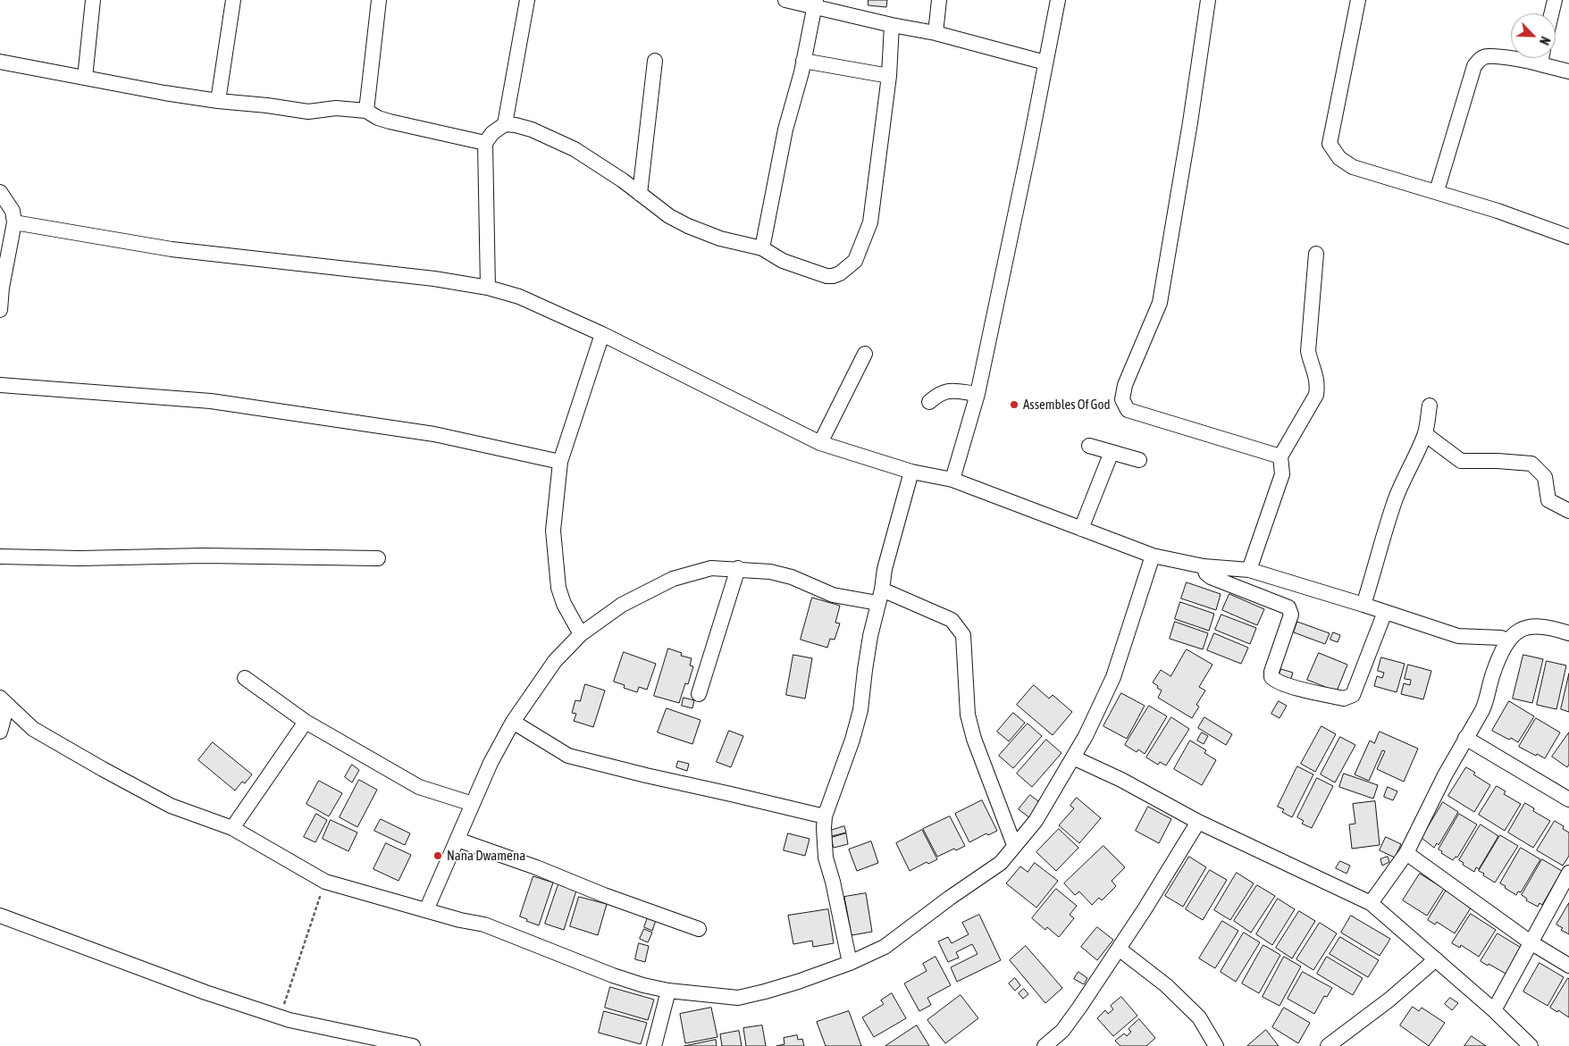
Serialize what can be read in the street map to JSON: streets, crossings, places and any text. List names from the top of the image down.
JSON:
{
  "places": ["Assembles Of God", "Nana Dwamena"],
  "north": "bottom right"
}
